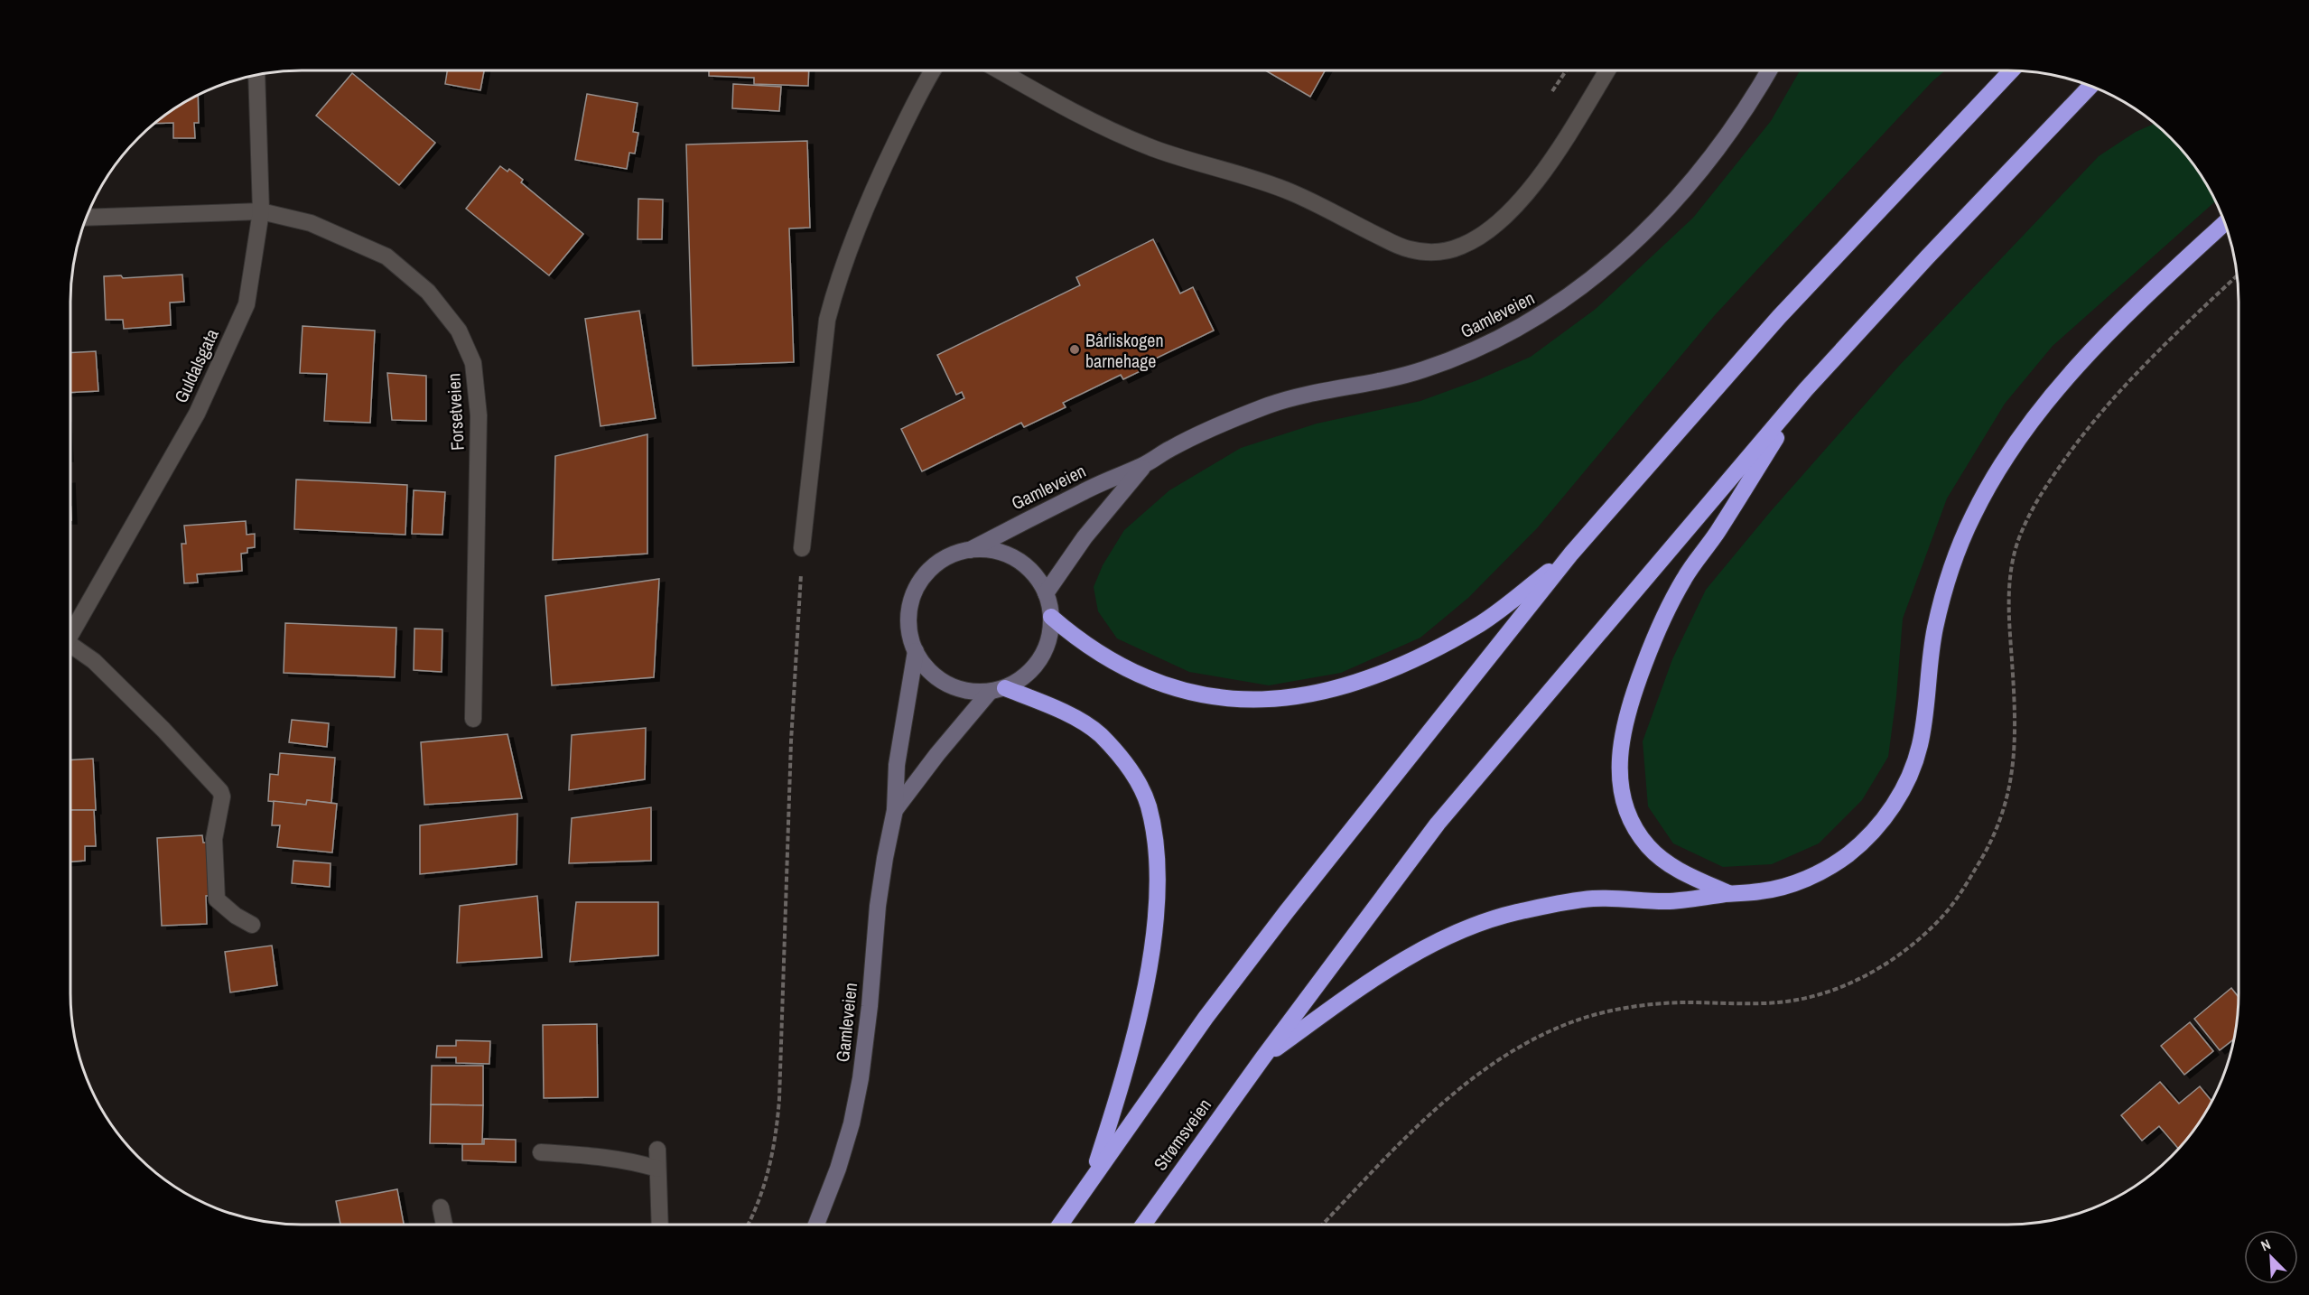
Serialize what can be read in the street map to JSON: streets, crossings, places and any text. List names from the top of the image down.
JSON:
{
  "streets": {
    "highway": ["Strømsveien"],
    "main road": ["Gamleveien"],
    "street": ["Guldalsgata", "Forsetveien"]
  },
  "crossings": [
    ["Guldalsgata", "Forsetveien"]
  ],
  "places": ["Bårliskogen barnehage"],
  "north": "top left"
}
